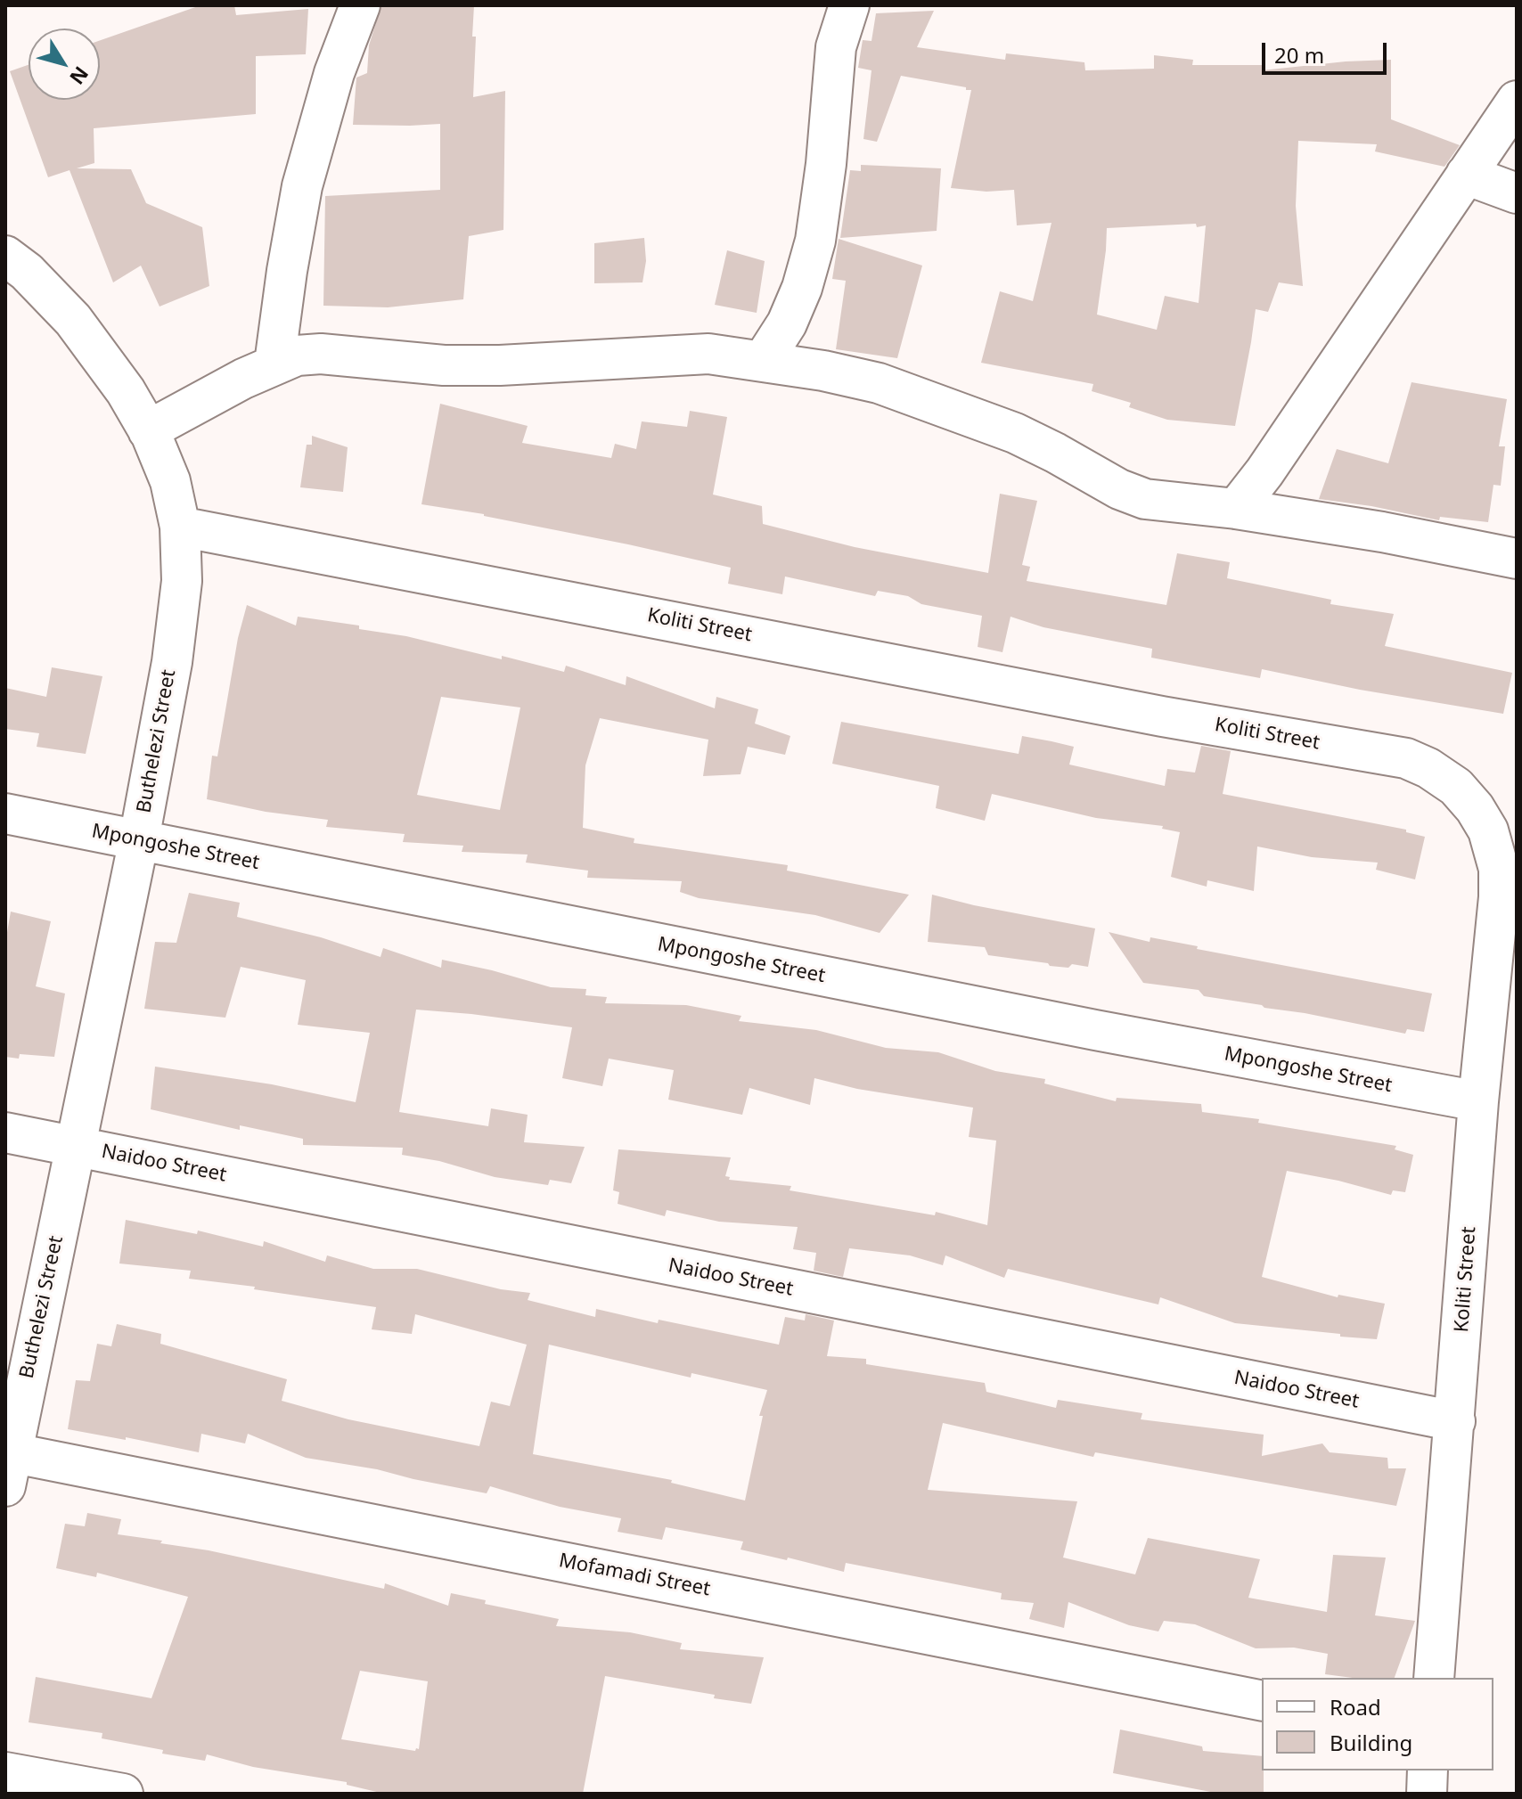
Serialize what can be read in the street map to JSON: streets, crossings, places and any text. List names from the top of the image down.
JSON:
{
  "streets": {
    "street": [
      "Koliti Street",
      "Buthelezi Street",
      "Mpongoshe Street",
      "Naidoo Street",
      "Mofamadi Street"
    ]
  },
  "crossings": [
    ["Koliti Street", "Buthelezi Street"],
    ["Koliti Street", "Mpongoshe Street"],
    ["Koliti Street", "Naidoo Street"],
    ["Buthelezi Street", "Mpongoshe Street"],
    ["Buthelezi Street", "Naidoo Street"],
    ["Buthelezi Street", "Mofamadi Street"]
  ],
  "legend": ["Road", "Building"],
  "scale_bar": "20 m",
  "north": "bottom right"
}
